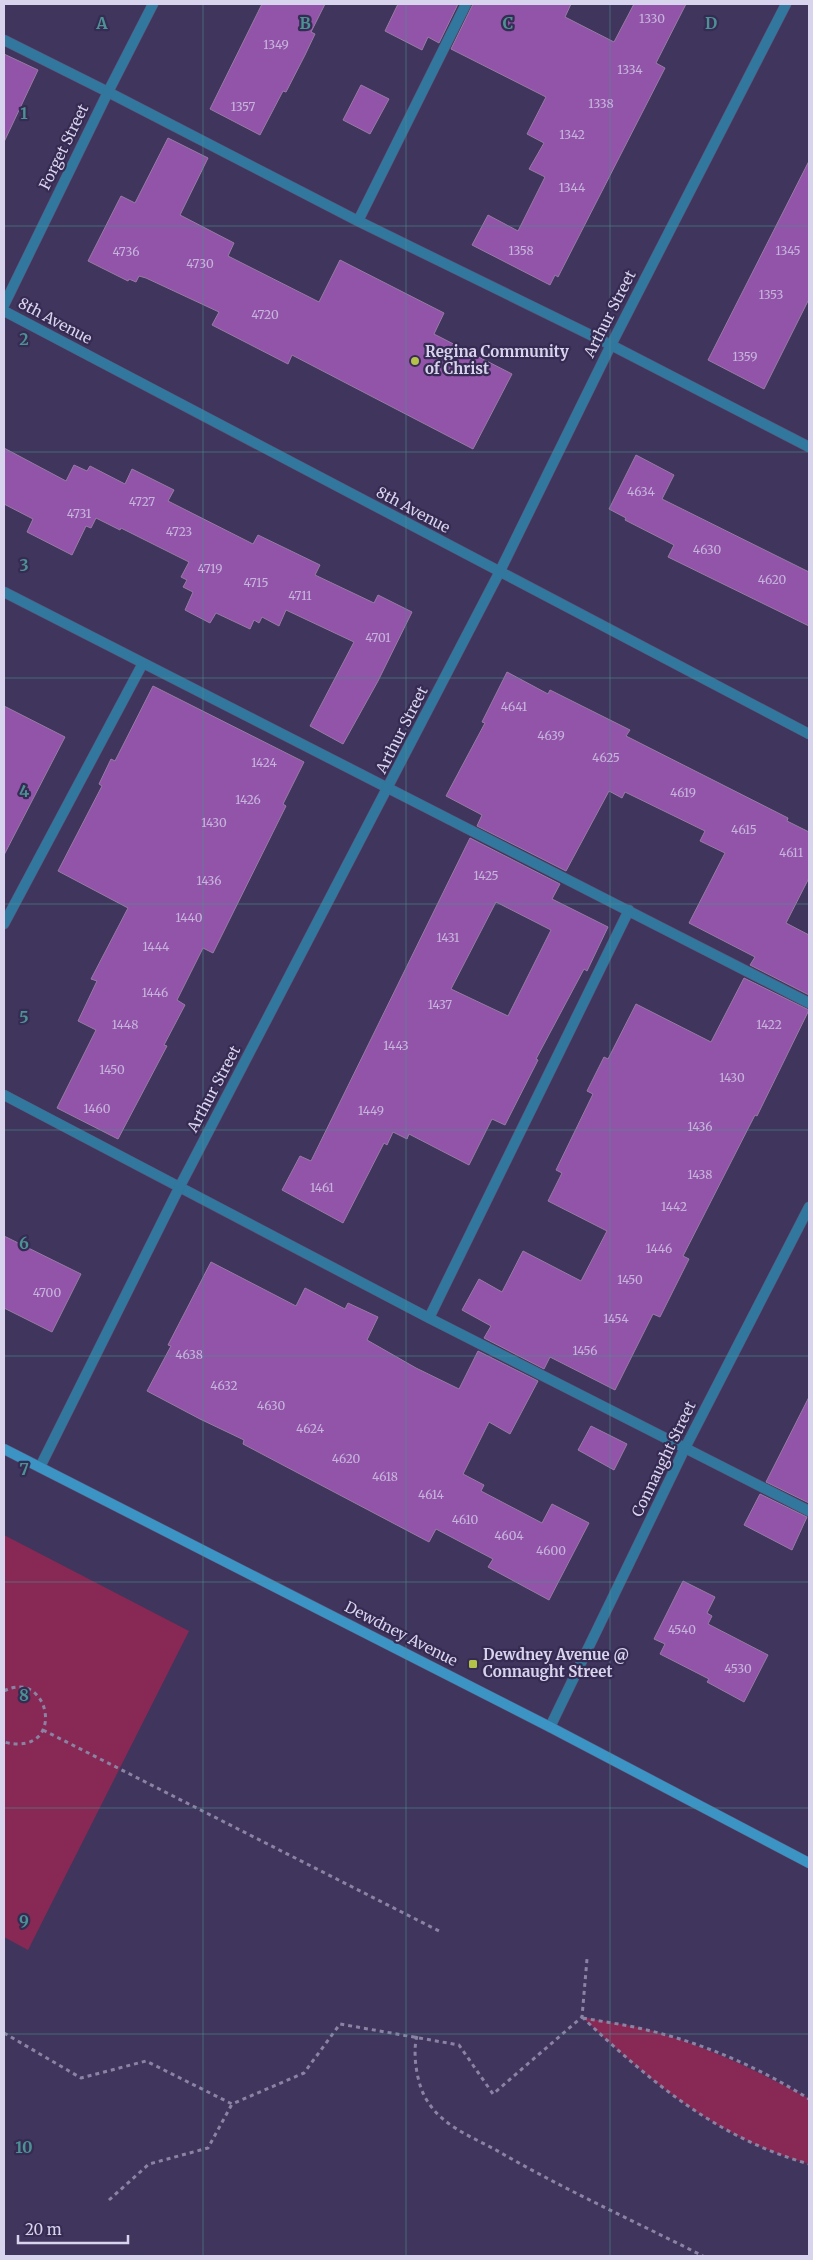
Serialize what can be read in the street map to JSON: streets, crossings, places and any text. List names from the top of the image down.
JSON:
{
  "streets": {
    "main road": ["Dewdney Avenue"],
    "street": [
      "Forget Street",
      "Arthur Street",
      "8th Avenue",
      "Connaught Street"
    ]
  },
  "crossings": [
    ["Arthur Street", "8th Avenue"],
    ["Arthur Street", "Dewdney Avenue"],
    ["Connaught Street", "Dewdney Avenue"]
  ],
  "places": {
    "other": ["Regina Community of Christ"],
    "transit": ["Dewdney Avenue @ Connaught Street"]
  },
  "house_numbers": [
    "1330",
    "1349",
    "1334",
    "1338",
    "1357",
    "1342",
    "1344",
    "1358",
    "1345",
    "4736",
    "4730",
    "1353",
    "4720",
    "1359",
    "4634",
    "4727",
    "4731",
    "4723",
    "4630",
    "4719",
    "4620",
    "4715",
    "4711",
    "4701",
    "4641",
    "4639",
    "4625",
    "1424",
    "4619",
    "1426",
    "1430",
    "4615",
    "4611",
    "1425",
    "1436",
    "1440",
    "1431",
    "1444",
    "1446",
    "1437",
    "1448",
    "1422",
    "1443",
    "1450",
    "1430",
    "1460",
    "1449",
    "1436",
    "1438",
    "1461",
    "1442",
    "1446",
    "1450",
    "4700",
    "1454",
    "1456",
    "4638",
    "4632",
    "4630",
    "4624",
    "4620",
    "4618",
    "4614",
    "4610",
    "4604",
    "4600",
    "4540",
    "4530"
  ],
  "scale_bar": "20 m",
  "grid": {
    "columns": [
      "A",
      "B",
      "C",
      "D"
    ],
    "rows": [
      "1",
      "2",
      "3",
      "4",
      "5",
      "6",
      "7",
      "8",
      "9",
      "10"
    ]
  }
}
